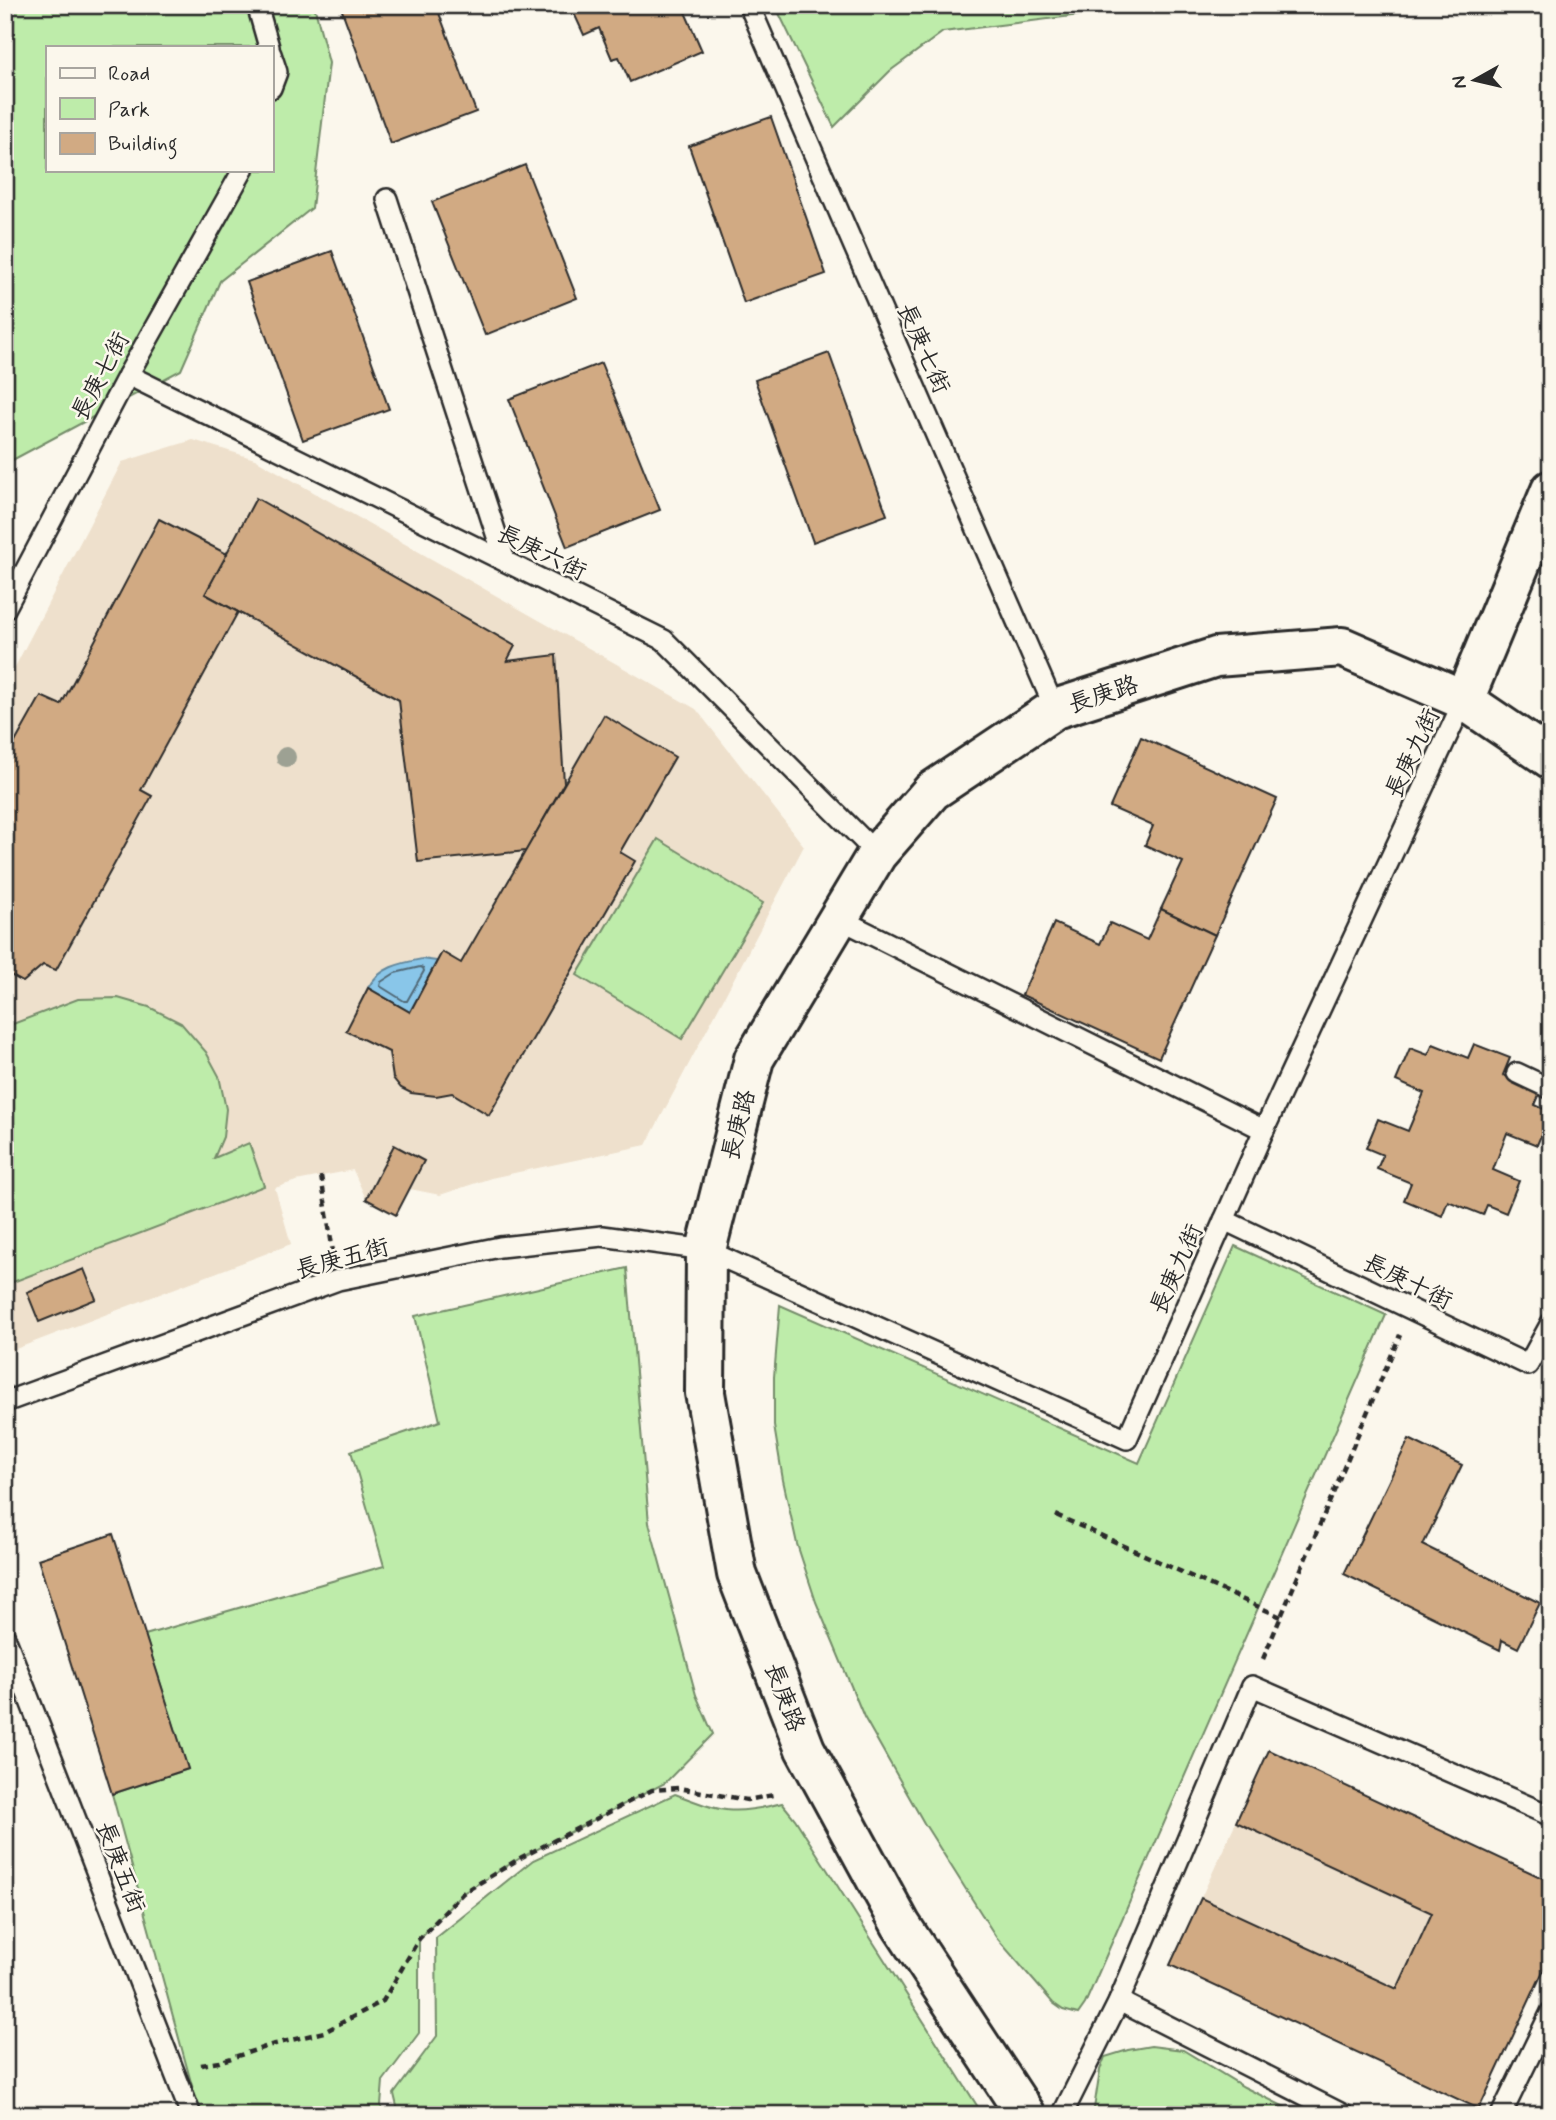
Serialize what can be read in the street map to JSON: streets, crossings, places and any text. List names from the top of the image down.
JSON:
{
  "streets": {
    "street": ["長庚路"],
    "lane": [
      "長庚七街",
      "長庚六街",
      "長庚九街",
      "長庚五街",
      "長庚十街"
    ]
  },
  "crossings": [
    ["長庚七街", "長庚六街"],
    ["長庚七街", "長庚路"],
    ["長庚六街", "長庚路"],
    ["長庚路", "長庚九街"],
    ["長庚路", "長庚五街"],
    ["長庚九街", "長庚五街"],
    ["長庚九街", "長庚十街"]
  ],
  "legend": ["Road", "Park", "Building"],
  "north": "left"
}
